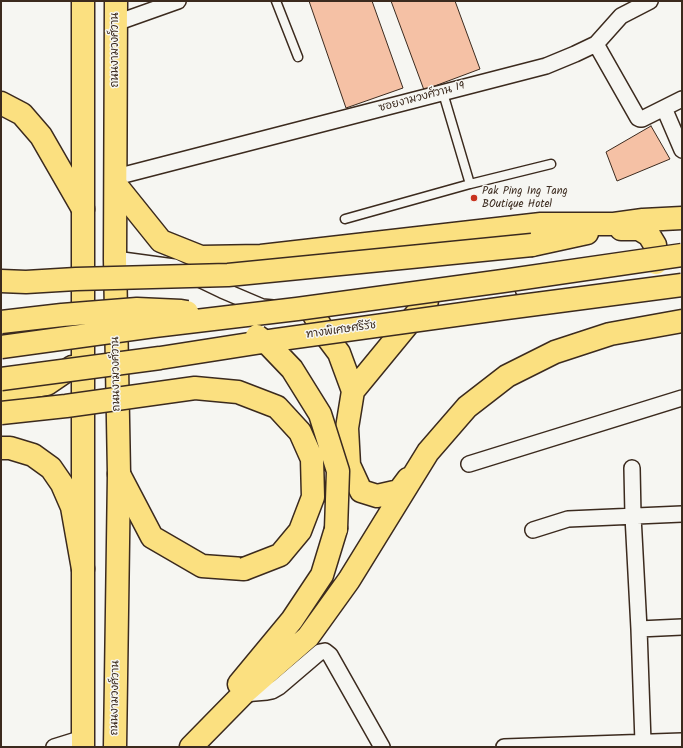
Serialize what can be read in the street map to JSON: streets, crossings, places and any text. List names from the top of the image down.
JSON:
{
  "streets": {
    "main road": ["ถนนงามวงศ์วาน", "ทางพิเศษศรีรัช"],
    "street": ["ซอยงามวงศ์วาน 19"]
  },
  "crossings": [
    ["ถนนงามวงศ์วาน", "ซอยงามวงศ์วาน 19"]
  ],
  "places": ["Pak Ping Ing Tang BOutique Hotel"]
}
